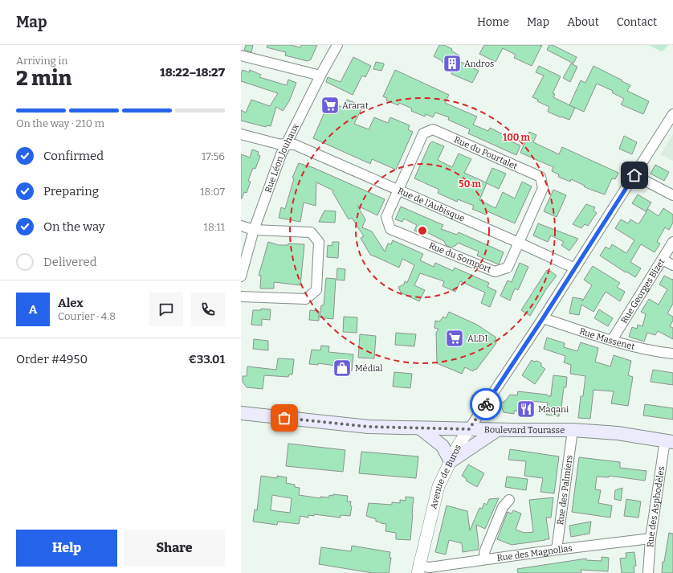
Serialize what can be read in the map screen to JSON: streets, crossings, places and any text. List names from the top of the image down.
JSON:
{
  "streets": {
    "main road": ["Boulevard Tourasse"],
    "street": [
      "Rue du Pourtalet",
      "Rue Léon Jouhaux",
      "Rue de l'Aubisque",
      "Rue du Somport",
      "Rue Georges Bizet",
      "Rue Massenet",
      "Avenue de Buros",
      "Rue des Palmiers",
      "Rue des Asphodèles",
      "Rue des Magnolias"
    ]
  },
  "crossings": [
    ["Rue du Pourtalet", "Rue de l'Aubisque"],
    ["Rue du Pourtalet", "Rue du Somport"],
    ["Rue Léon Jouhaux", "Rue de l'Aubisque"],
    ["Rue de l'Aubisque", "Rue du Somport"],
    ["Rue de l'Aubisque", "Avenue de Buros"],
    ["Rue Georges Bizet", "Rue Massenet"],
    ["Rue Massenet", "Avenue de Buros"],
    ["Boulevard Tourasse", "Avenue de Buros"],
    ["Boulevard Tourasse", "Rue des Palmiers"],
    ["Boulevard Tourasse", "Rue des Asphodèles"],
    ["Avenue de Buros", "Rue des Magnolias"],
    ["Rue des Palmiers", "Rue des Magnolias"],
    ["Rue des Asphodèles", "Rue des Magnolias"]
  ],
  "places": {
    "building": ["Andros"],
    "supermarket": ["Ararat", "ALDI"],
    "shop": ["Médial"],
    "restaurant": ["Maqani"]
  },
  "page": {
    "header": "Map",
    "nav": [
      "Home",
      "Map",
      "About",
      "Contact"
    ],
    "heading": ["2 min", "Arriving in", "18:22–18:27"],
    "panel": [
      "Alex",
      "Courier · 4.8",
      "Order #4950",
      "€33.01"
    ],
    "bar": "On the way · 210 m",
    "list": [
      ["Confirmed", "17:56"],
      ["Preparing", "18:07"],
      ["On the way", "18:11"],
      "Delivered"
    ],
    "round": "A",
    "buttons": ["Help", "Share"]
  },
  "rings": ["100 m", "50 m"]
}
